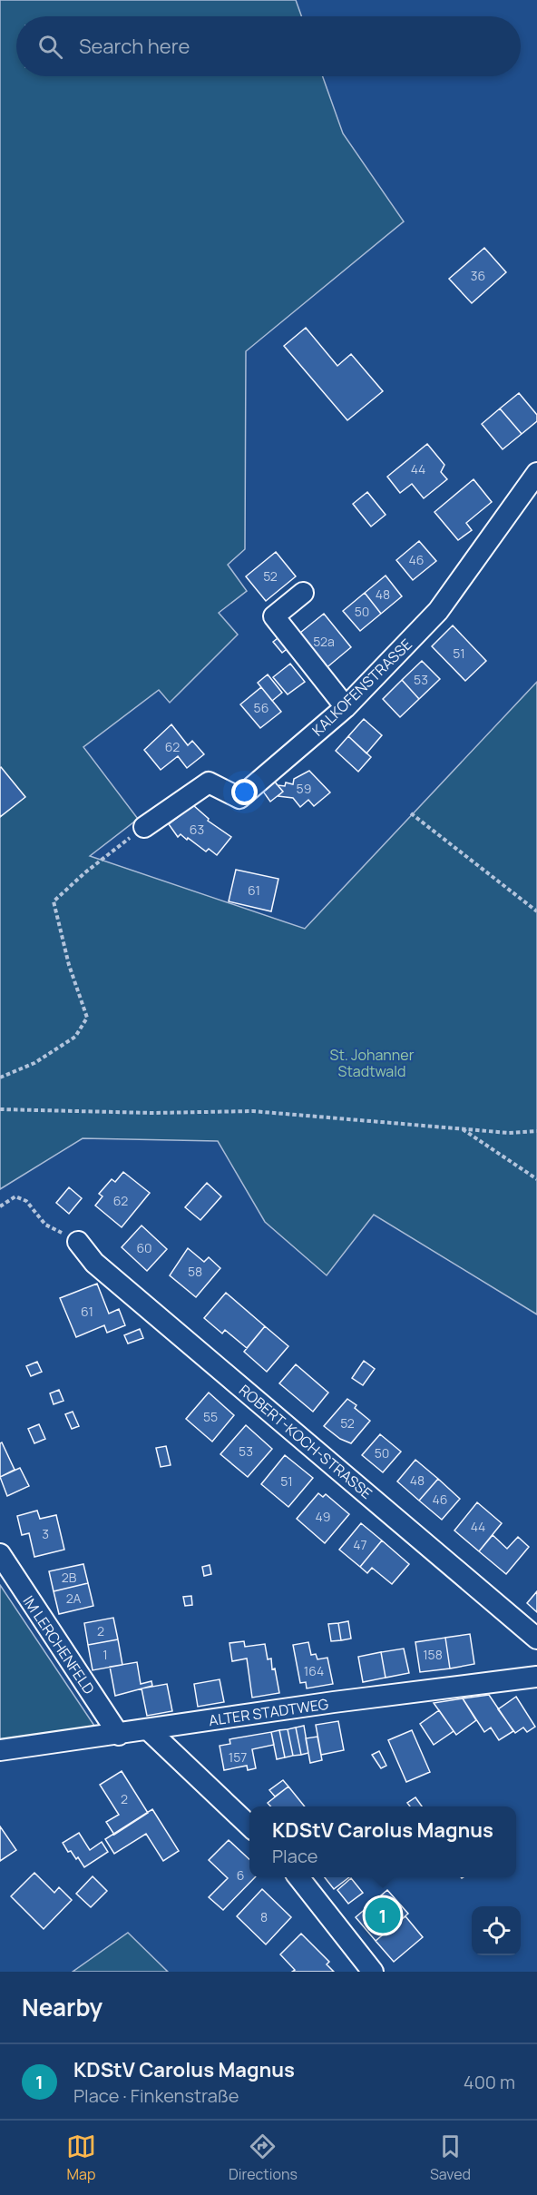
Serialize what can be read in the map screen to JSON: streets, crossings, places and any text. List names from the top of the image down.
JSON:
{
  "streets": {
    "street": [
      "KALKOFENSTRASSE",
      "ROBERT-KOCH-STRASSE",
      "IM LERCHENFELD",
      "ALTER STADTWEG"
    ]
  },
  "crossings": [
    ["IM LERCHENFELD", "ALTER STADTWEG"]
  ],
  "parks": ["St. Johanner Stadtwald"],
  "house_numbers": [
    "36",
    "44",
    "46",
    "52",
    "48",
    "50",
    "52a",
    "51",
    "53",
    "56",
    "62",
    "59",
    "63",
    "61",
    "62",
    "60",
    "58",
    "61",
    "55",
    "52",
    "53",
    "50",
    "48",
    "51",
    "46",
    "49",
    "44",
    "3",
    "47",
    "2B",
    "2A",
    "2",
    "1",
    "158",
    "164",
    "157",
    "2",
    "6",
    "8"
  ],
  "page": {
    "search": "Search here",
    "popup": ["KDStV Carolus Magnus", "Place"],
    "pins": "1",
    "heading": "Nearby",
    "list": [
      {
        "mark": "1",
        "name": "KDStV Carolus Magnus",
        "note": "Place · Finkenstraße",
        "value": "400 m"
      }
    ],
    "nav": ["Map", "Directions", "Saved"]
  }
}
